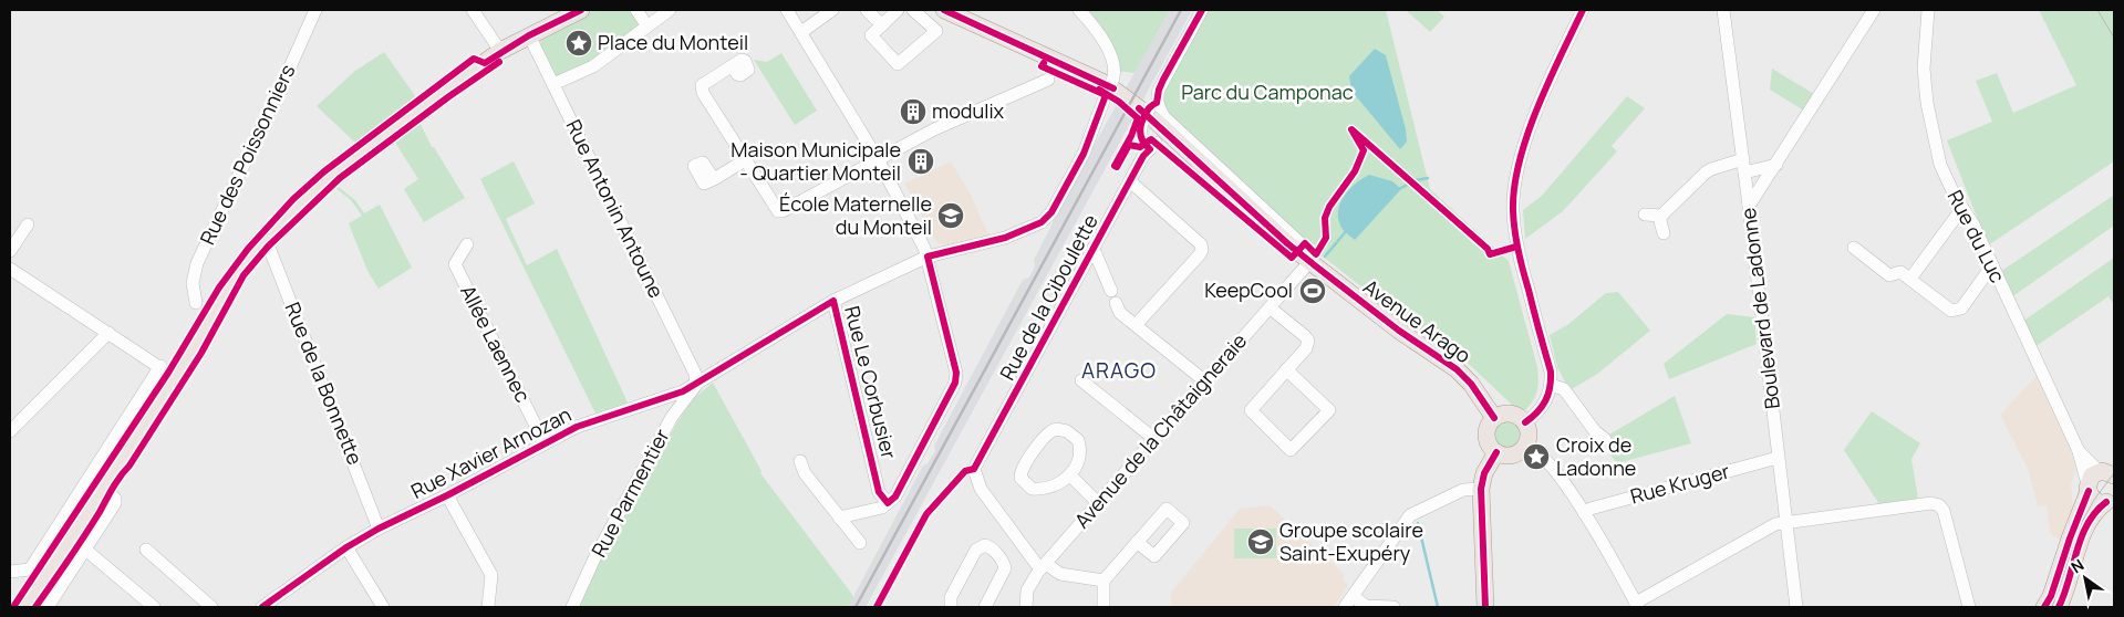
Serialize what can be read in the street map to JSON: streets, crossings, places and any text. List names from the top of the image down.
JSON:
{
  "streets": {
    "main road": ["Avenue Arago"],
    "street": [
      "Rue des Poissonniers",
      "Rue Antonin Antoune",
      "Rue du Luc",
      "Rue de la Ciboulette",
      "Boulevard de Ladonne",
      "Allée Laennec",
      "Rue Le Corbusier",
      "Rue de la Bonnette",
      "Avenue de la Châtaigneraie",
      "Rue Xavier Arnozan",
      "Rue Kruger",
      "Rue Parmentier"
    ]
  },
  "crossings": [
    ["Rue Antonin Antoune", "Rue Xavier Arnozan"],
    ["Rue Antonin Antoune", "Rue Parmentier"],
    ["Rue de la Ciboulette", "Avenue de la Châtaigneraie"],
    ["Boulevard de Ladonne", "Rue Kruger"],
    ["Avenue Arago", "Avenue de la Châtaigneraie"],
    ["Allée Laennec", "Rue Xavier Arnozan"],
    ["Rue Le Corbusier", "Rue Xavier Arnozan"],
    ["Rue de la Bonnette", "Rue Xavier Arnozan"],
    ["Rue Xavier Arnozan", "Rue Parmentier"]
  ],
  "districts": ["ARAGO"],
  "parks": ["Parc du Camponac"],
  "places": {
    "place": ["Place du Monteil", "Croix de Ladonne"],
    "building": ["modulix", "Maison Municipale - Quartier Monteil"],
    "school or university": ["École Maternelle du Monteil", "Groupe scolaire Saint-Exupéry"],
    "sports": ["KeepCool"]
  },
  "north": "top left"
}
